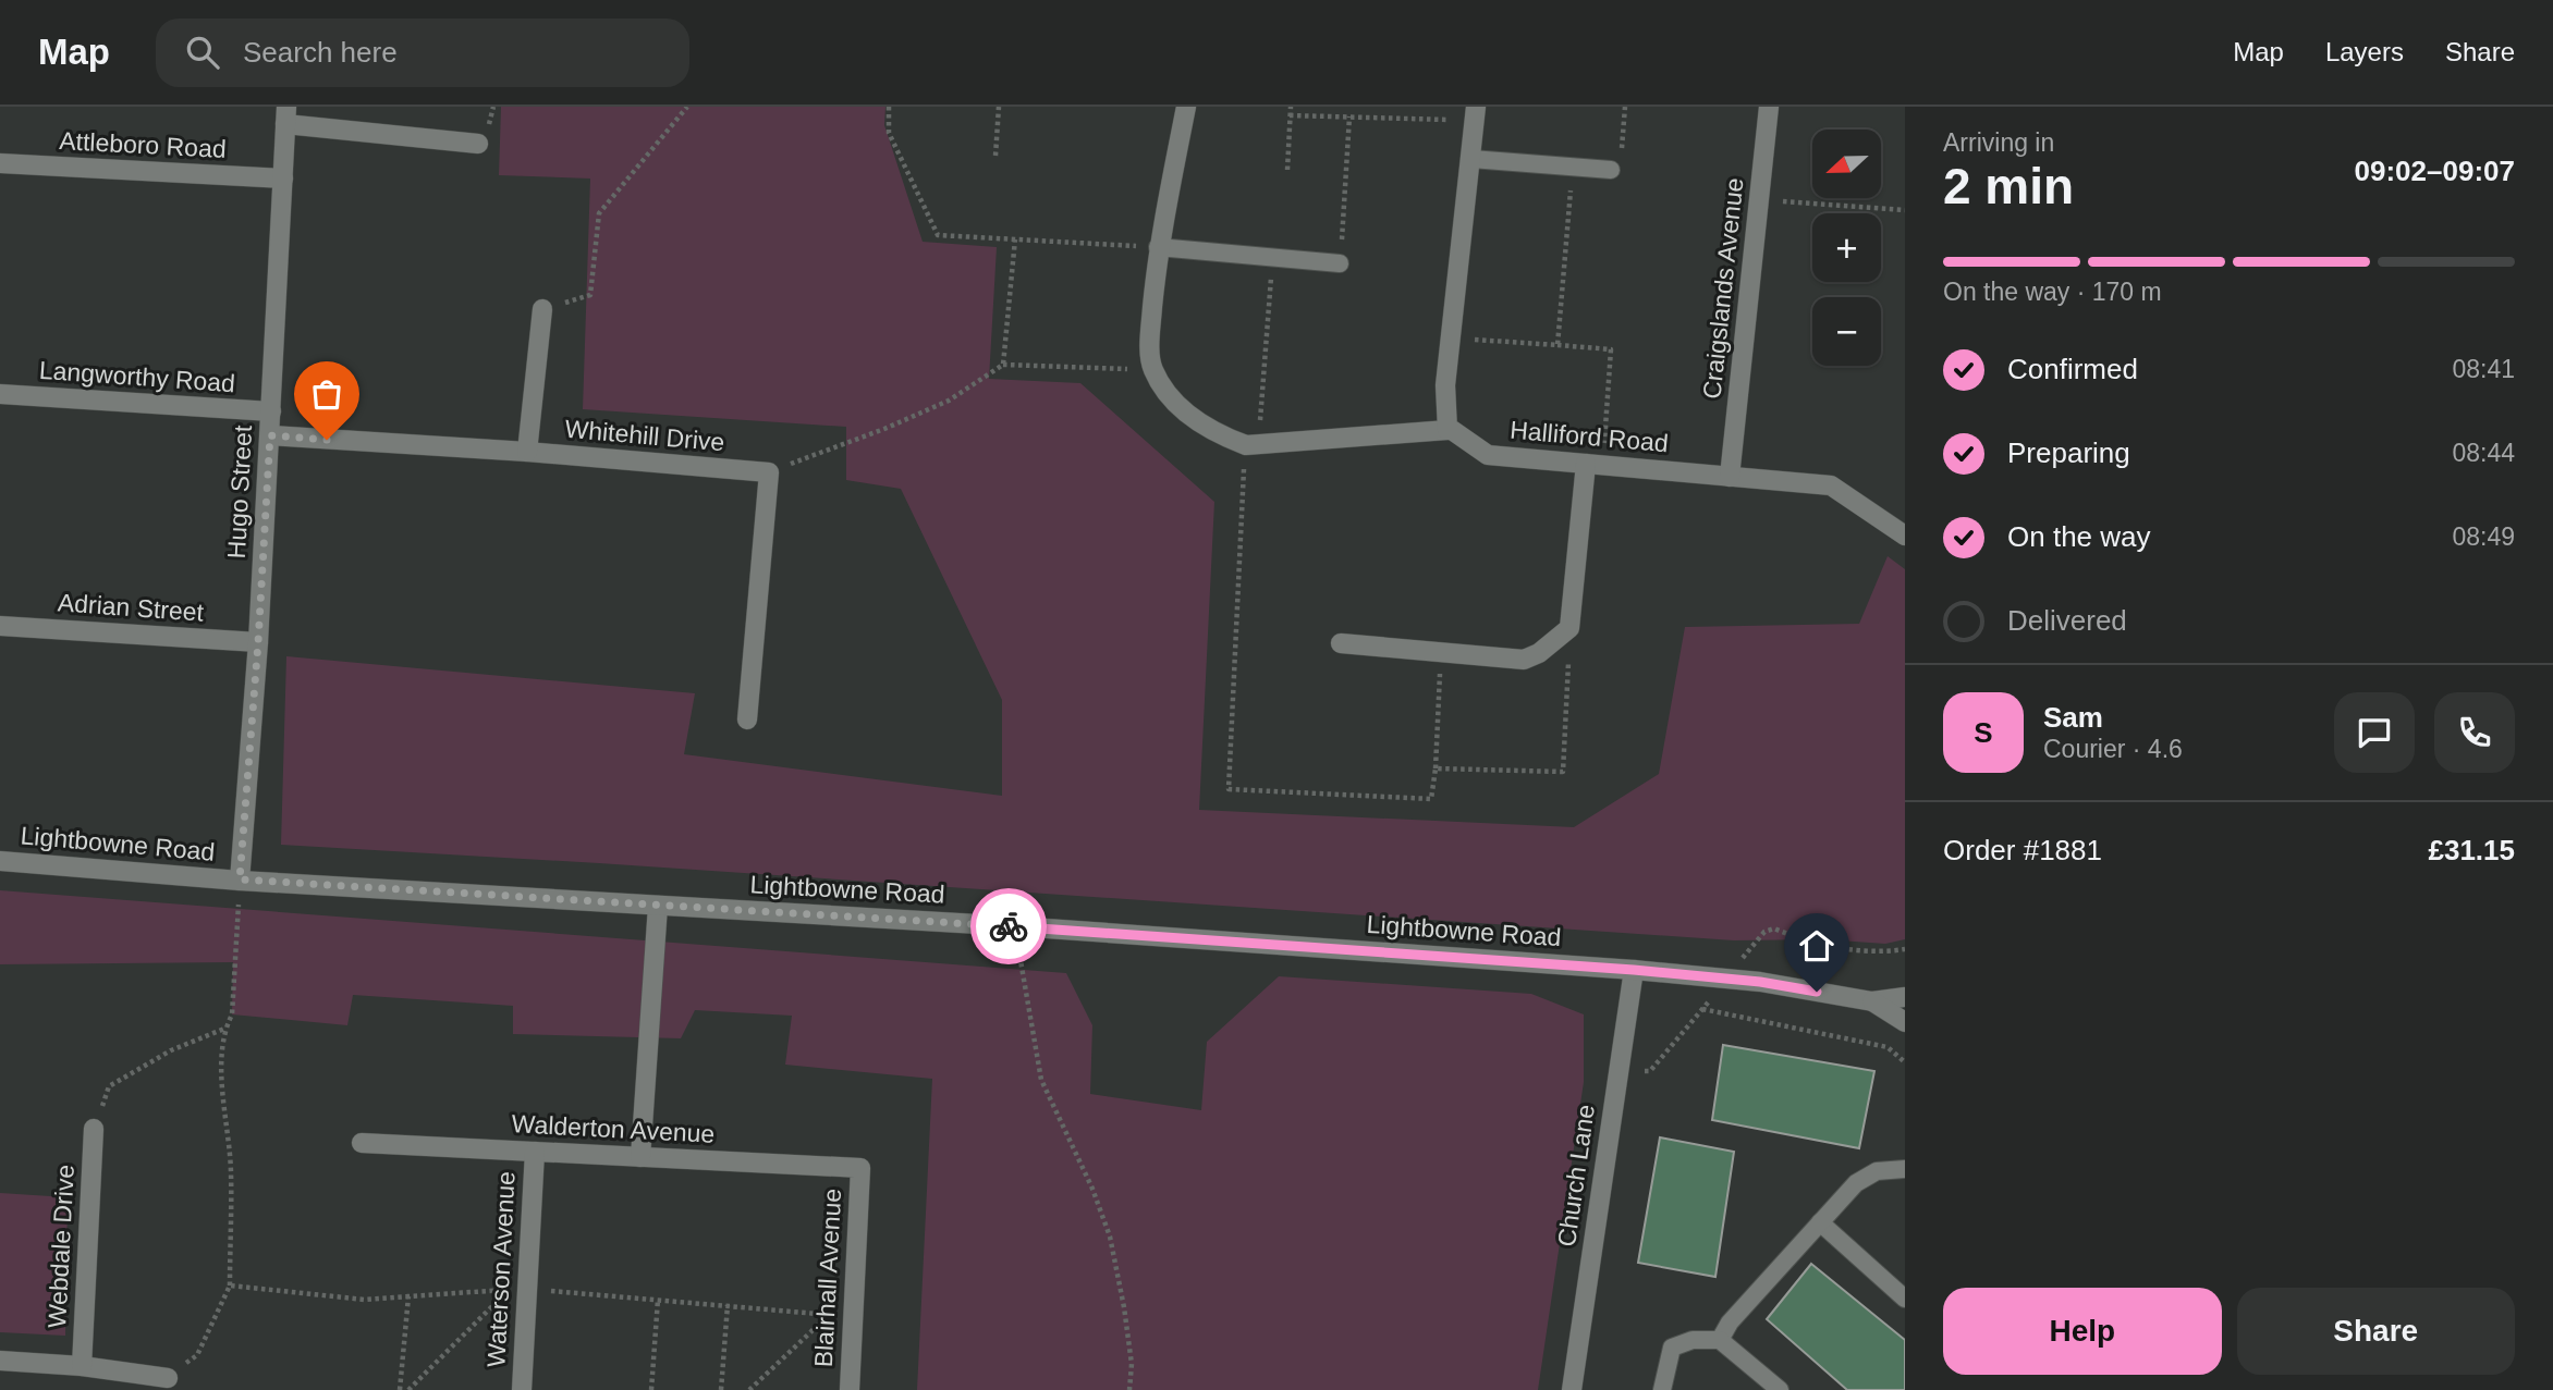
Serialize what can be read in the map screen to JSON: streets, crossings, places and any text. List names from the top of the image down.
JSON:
{
  "streets": {
    "street": [
      "Attleboro Road",
      "Craigslands Avenue",
      "Langworthy Road",
      "Whitehill Drive",
      "Halliford Road",
      "Hugo Street",
      "Adrian Street",
      "Lightbowne Road",
      "Walderton Avenue",
      "Church Lane",
      "Webdale Drive",
      "Waterson Avenue",
      "Blairhall Avenue"
    ]
  },
  "crossings": [
    ["Attleboro Road", "Hugo Street"],
    ["Craigslands Avenue", "Halliford Road"],
    ["Langworthy Road", "Hugo Street"],
    ["Whitehill Drive", "Hugo Street"],
    ["Hugo Street", "Adrian Street"],
    ["Hugo Street", "Lightbowne Road"],
    ["Lightbowne Road", "Church Lane"],
    ["Walderton Avenue", "Waterson Avenue"],
    ["Walderton Avenue", "Blairhall Avenue"]
  ],
  "north": "left",
  "page": {
    "header": "Map",
    "search": "Search here",
    "nav": ["Map", "Layers", "Share"],
    "heading": ["2 min", "Arriving in", "09:02–09:07"],
    "panel": [
      "Sam",
      "Courier · 4.6",
      "Order #1881",
      "£31.15"
    ],
    "map_buttons": ["+", "−"],
    "bar": "On the way · 170 m",
    "list": [
      ["Confirmed", "08:41"],
      ["Preparing", "08:44"],
      ["On the way", "08:49"],
      "Delivered"
    ],
    "round": "S",
    "buttons": ["Help", "Share"]
  }
}
